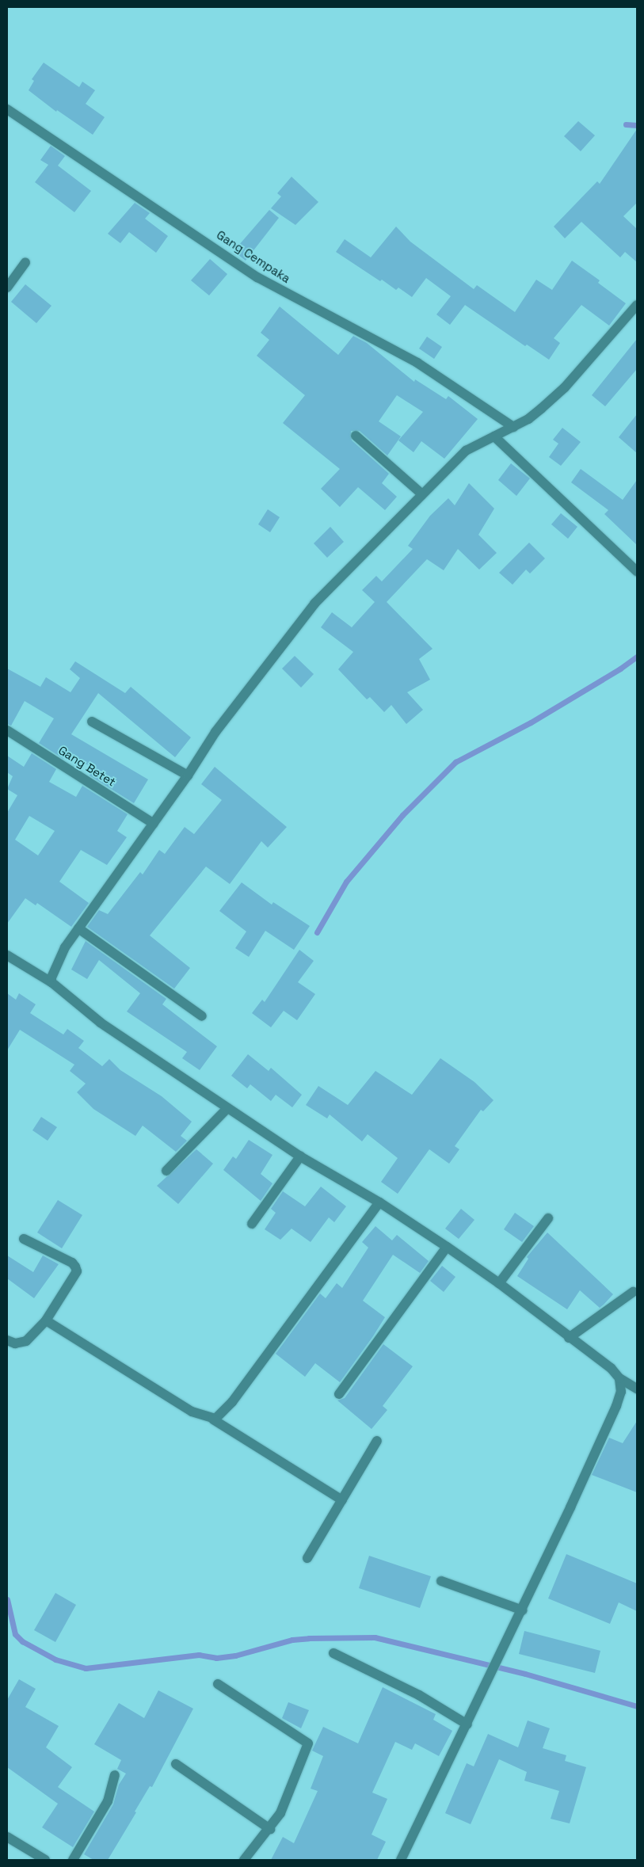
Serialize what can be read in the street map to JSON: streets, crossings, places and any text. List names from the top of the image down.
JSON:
{
  "streets": {
    "street": ["Gang Cempaka", "Gang Betet"]
  }
}
